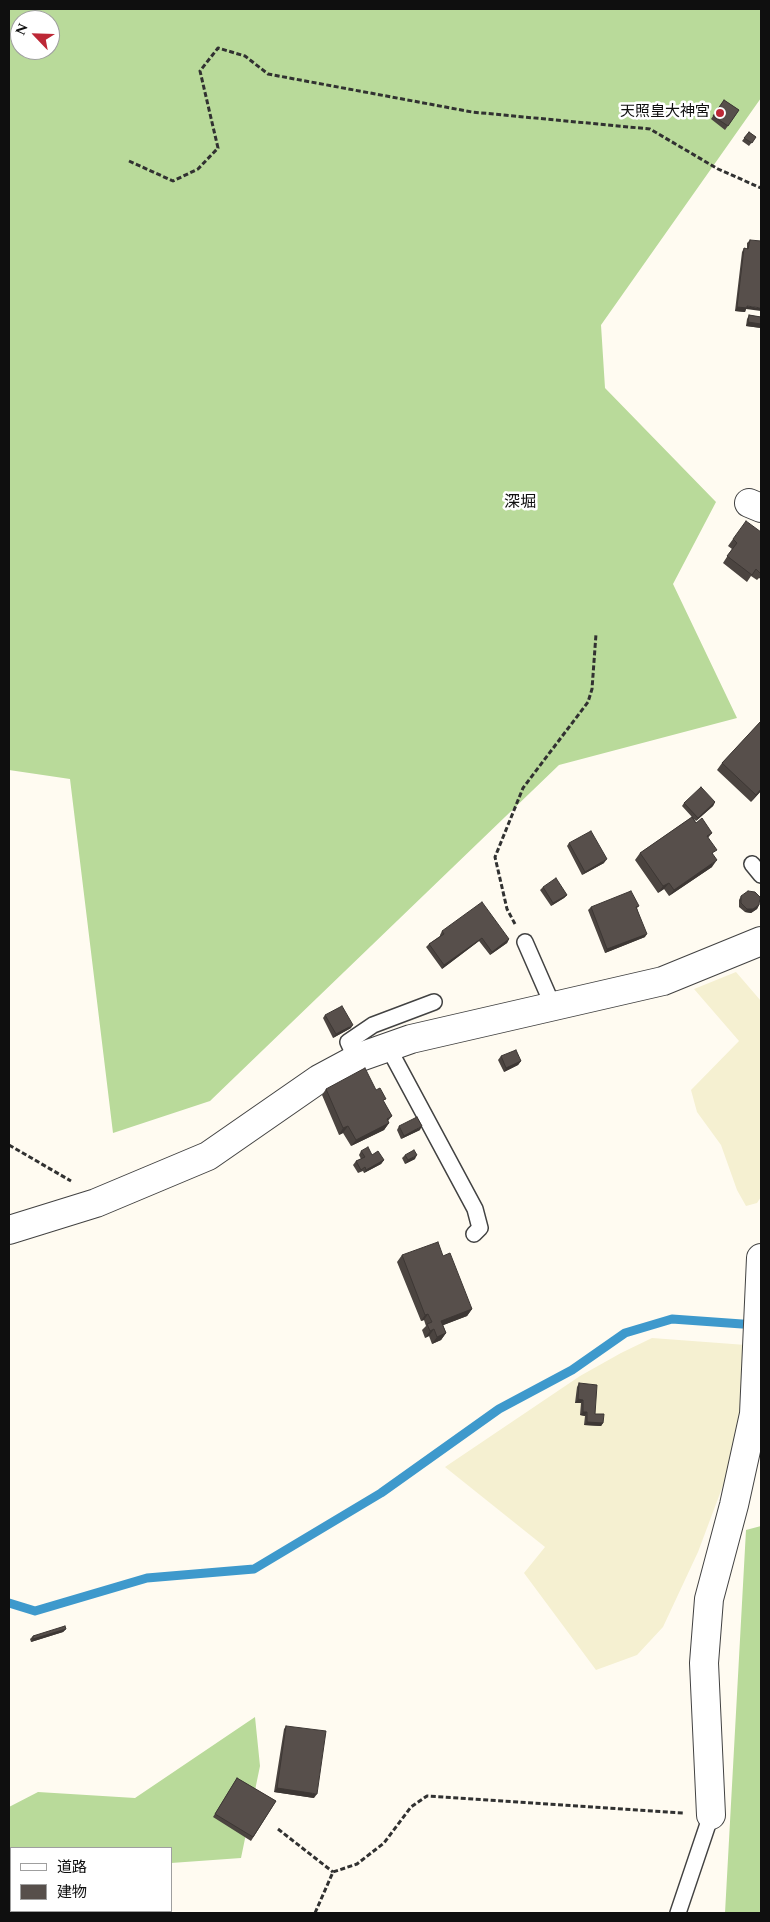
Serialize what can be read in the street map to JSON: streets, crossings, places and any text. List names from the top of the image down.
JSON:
{
  "districts": ["深堀"],
  "places": ["天照皇大神宮"],
  "legend": ["道路", "建物"],
  "north": "top left"
}
